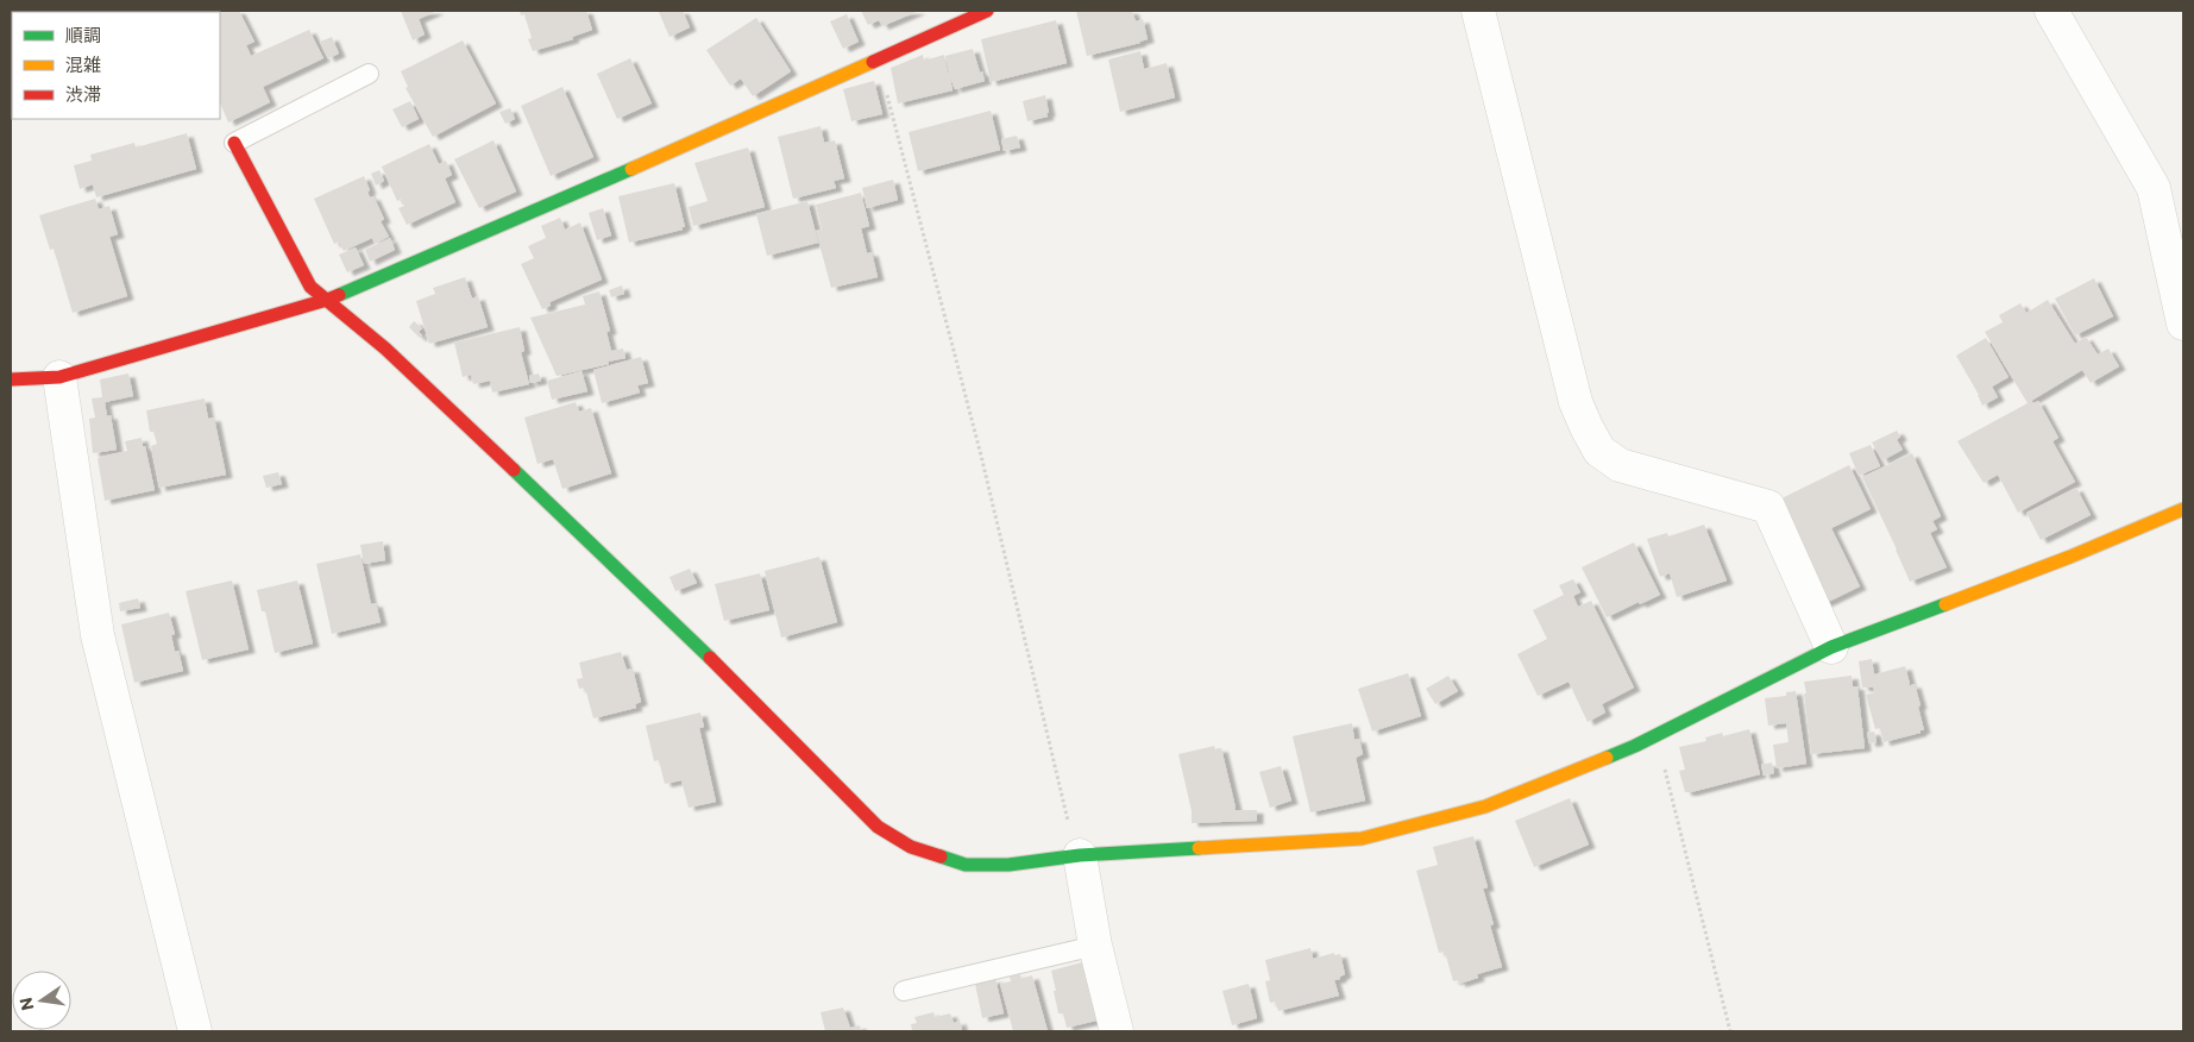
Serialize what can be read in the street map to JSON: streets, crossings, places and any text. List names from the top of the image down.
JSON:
{
  "legend": ["順調", "混雑", "渋滞"],
  "north": "left"
}
